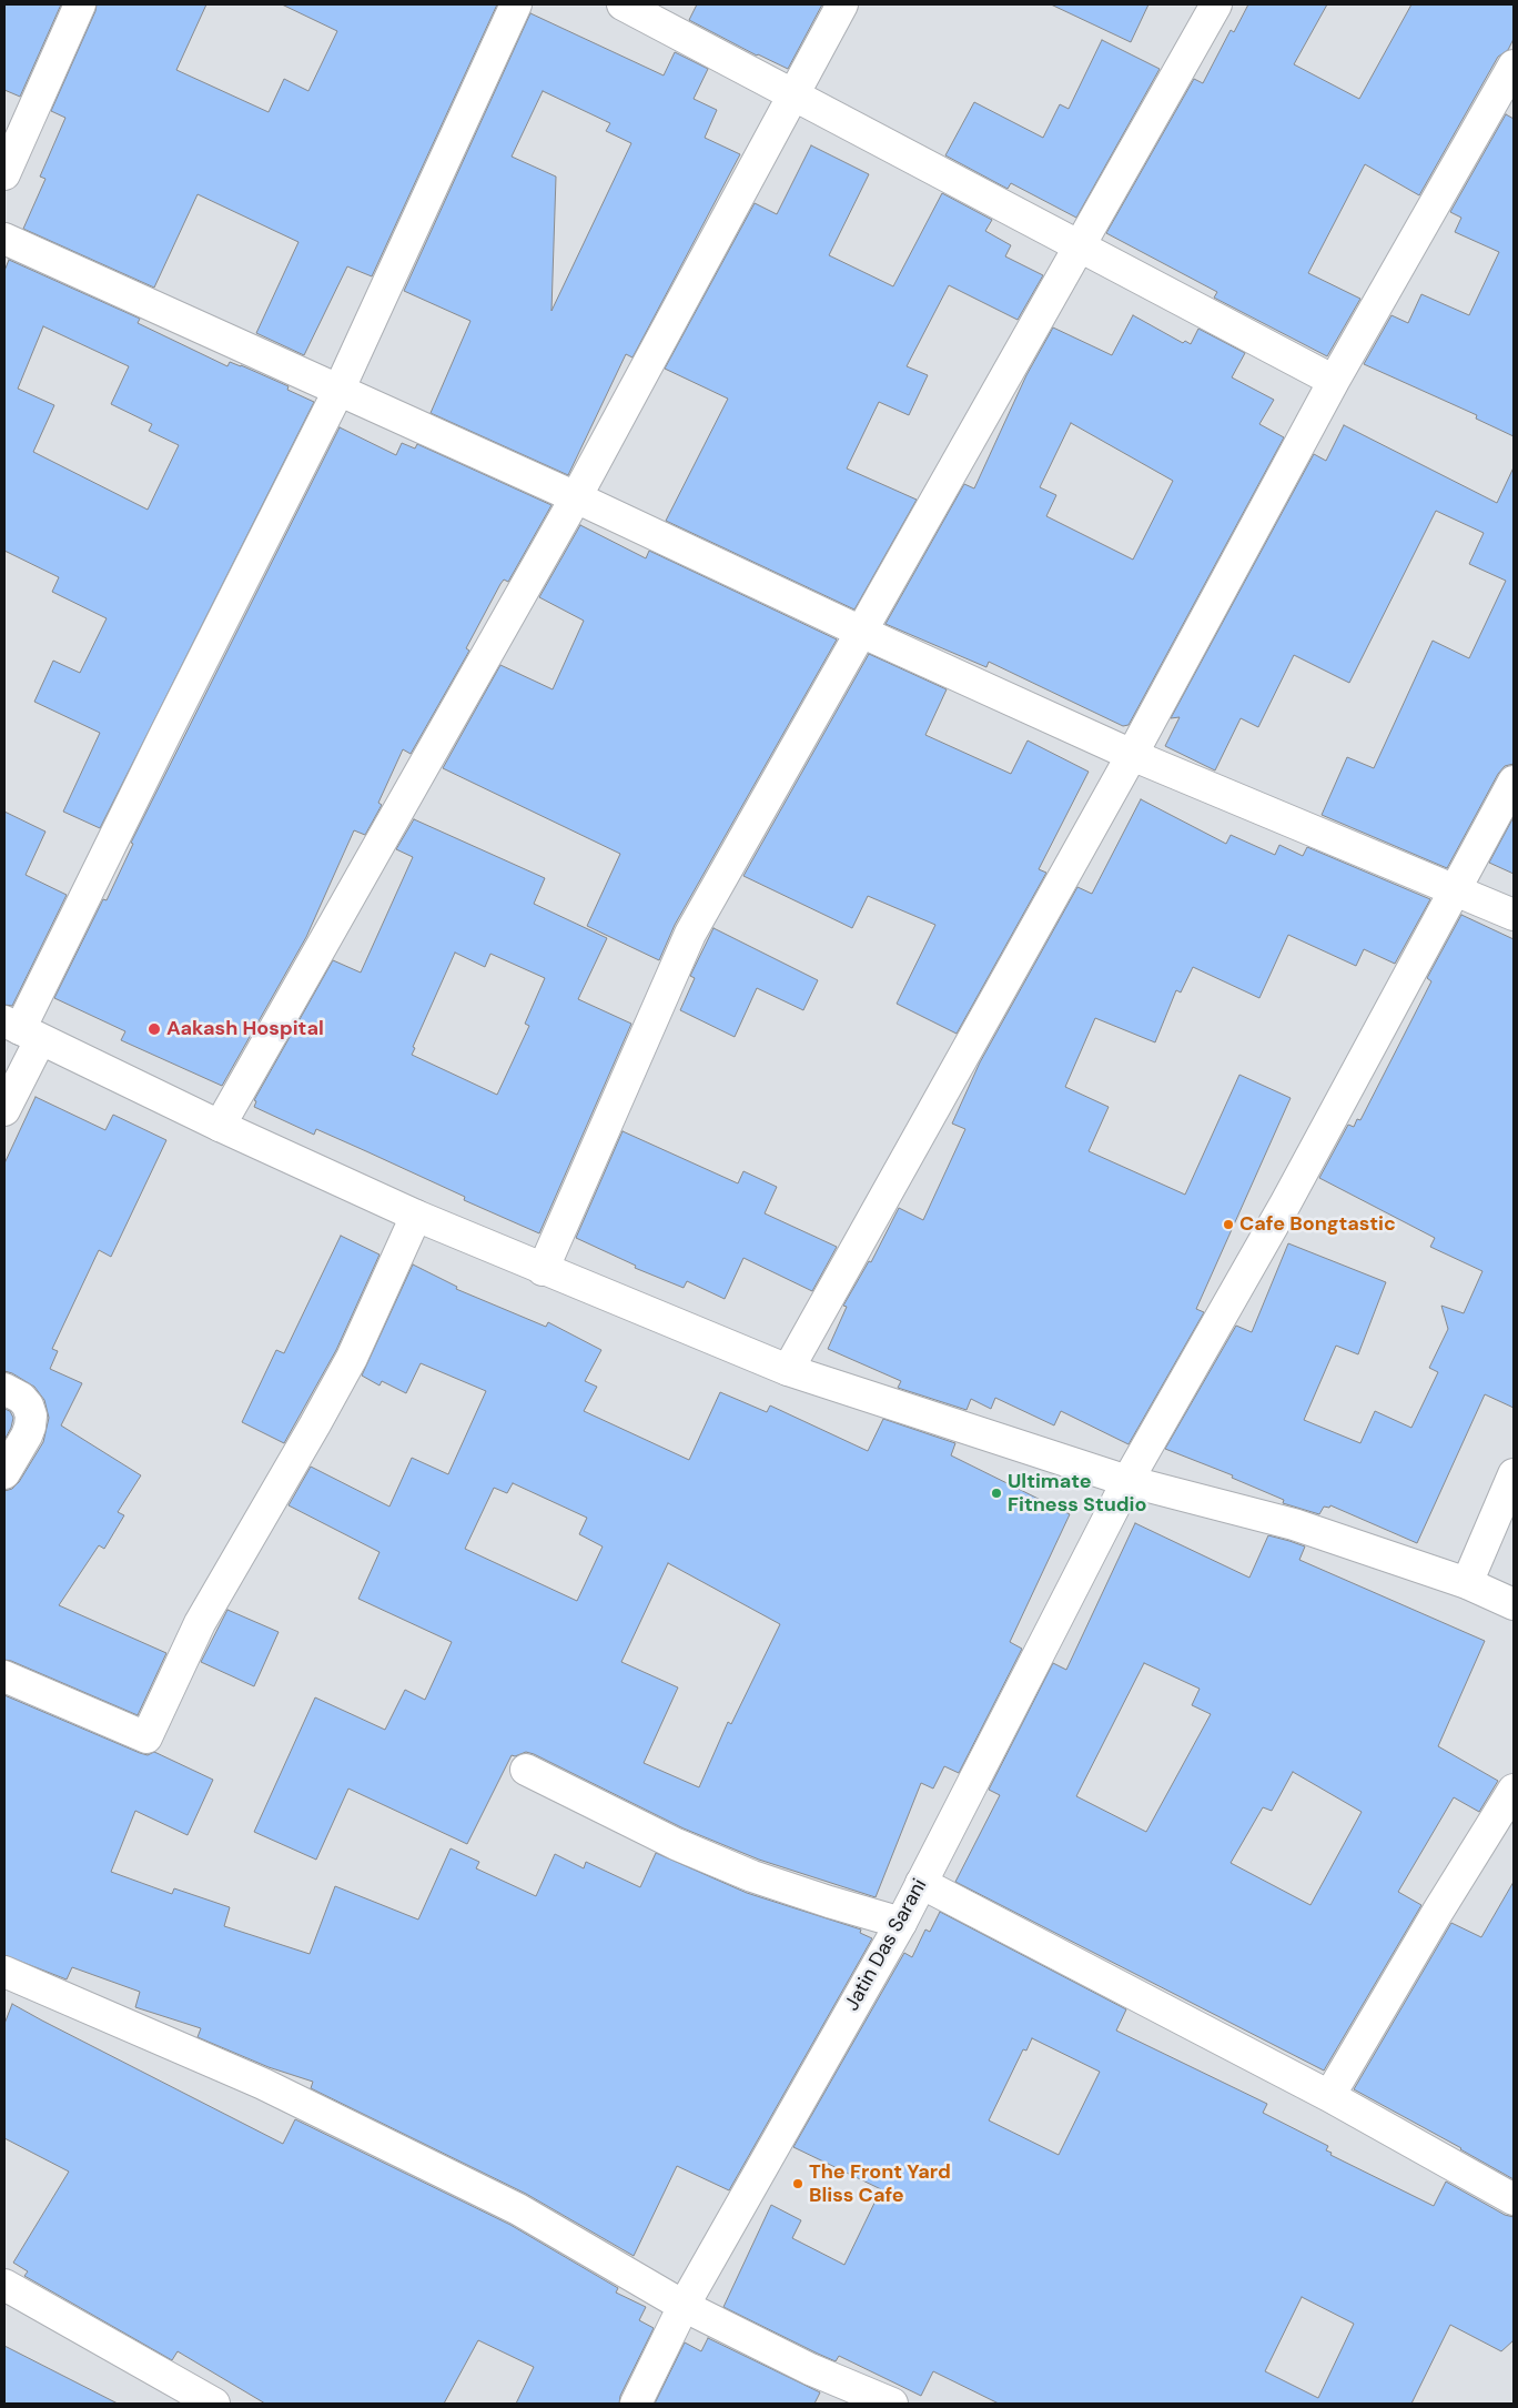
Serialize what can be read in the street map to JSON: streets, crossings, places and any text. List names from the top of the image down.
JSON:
{
  "streets": {
    "street": ["Jatin Das Sarani"]
  },
  "places": [
    "Aakash Hospital",
    "Cafe Bongtastic",
    "Ultimate Fitness Studio",
    "The Front Yard Bliss Cafe"
  ]
}
